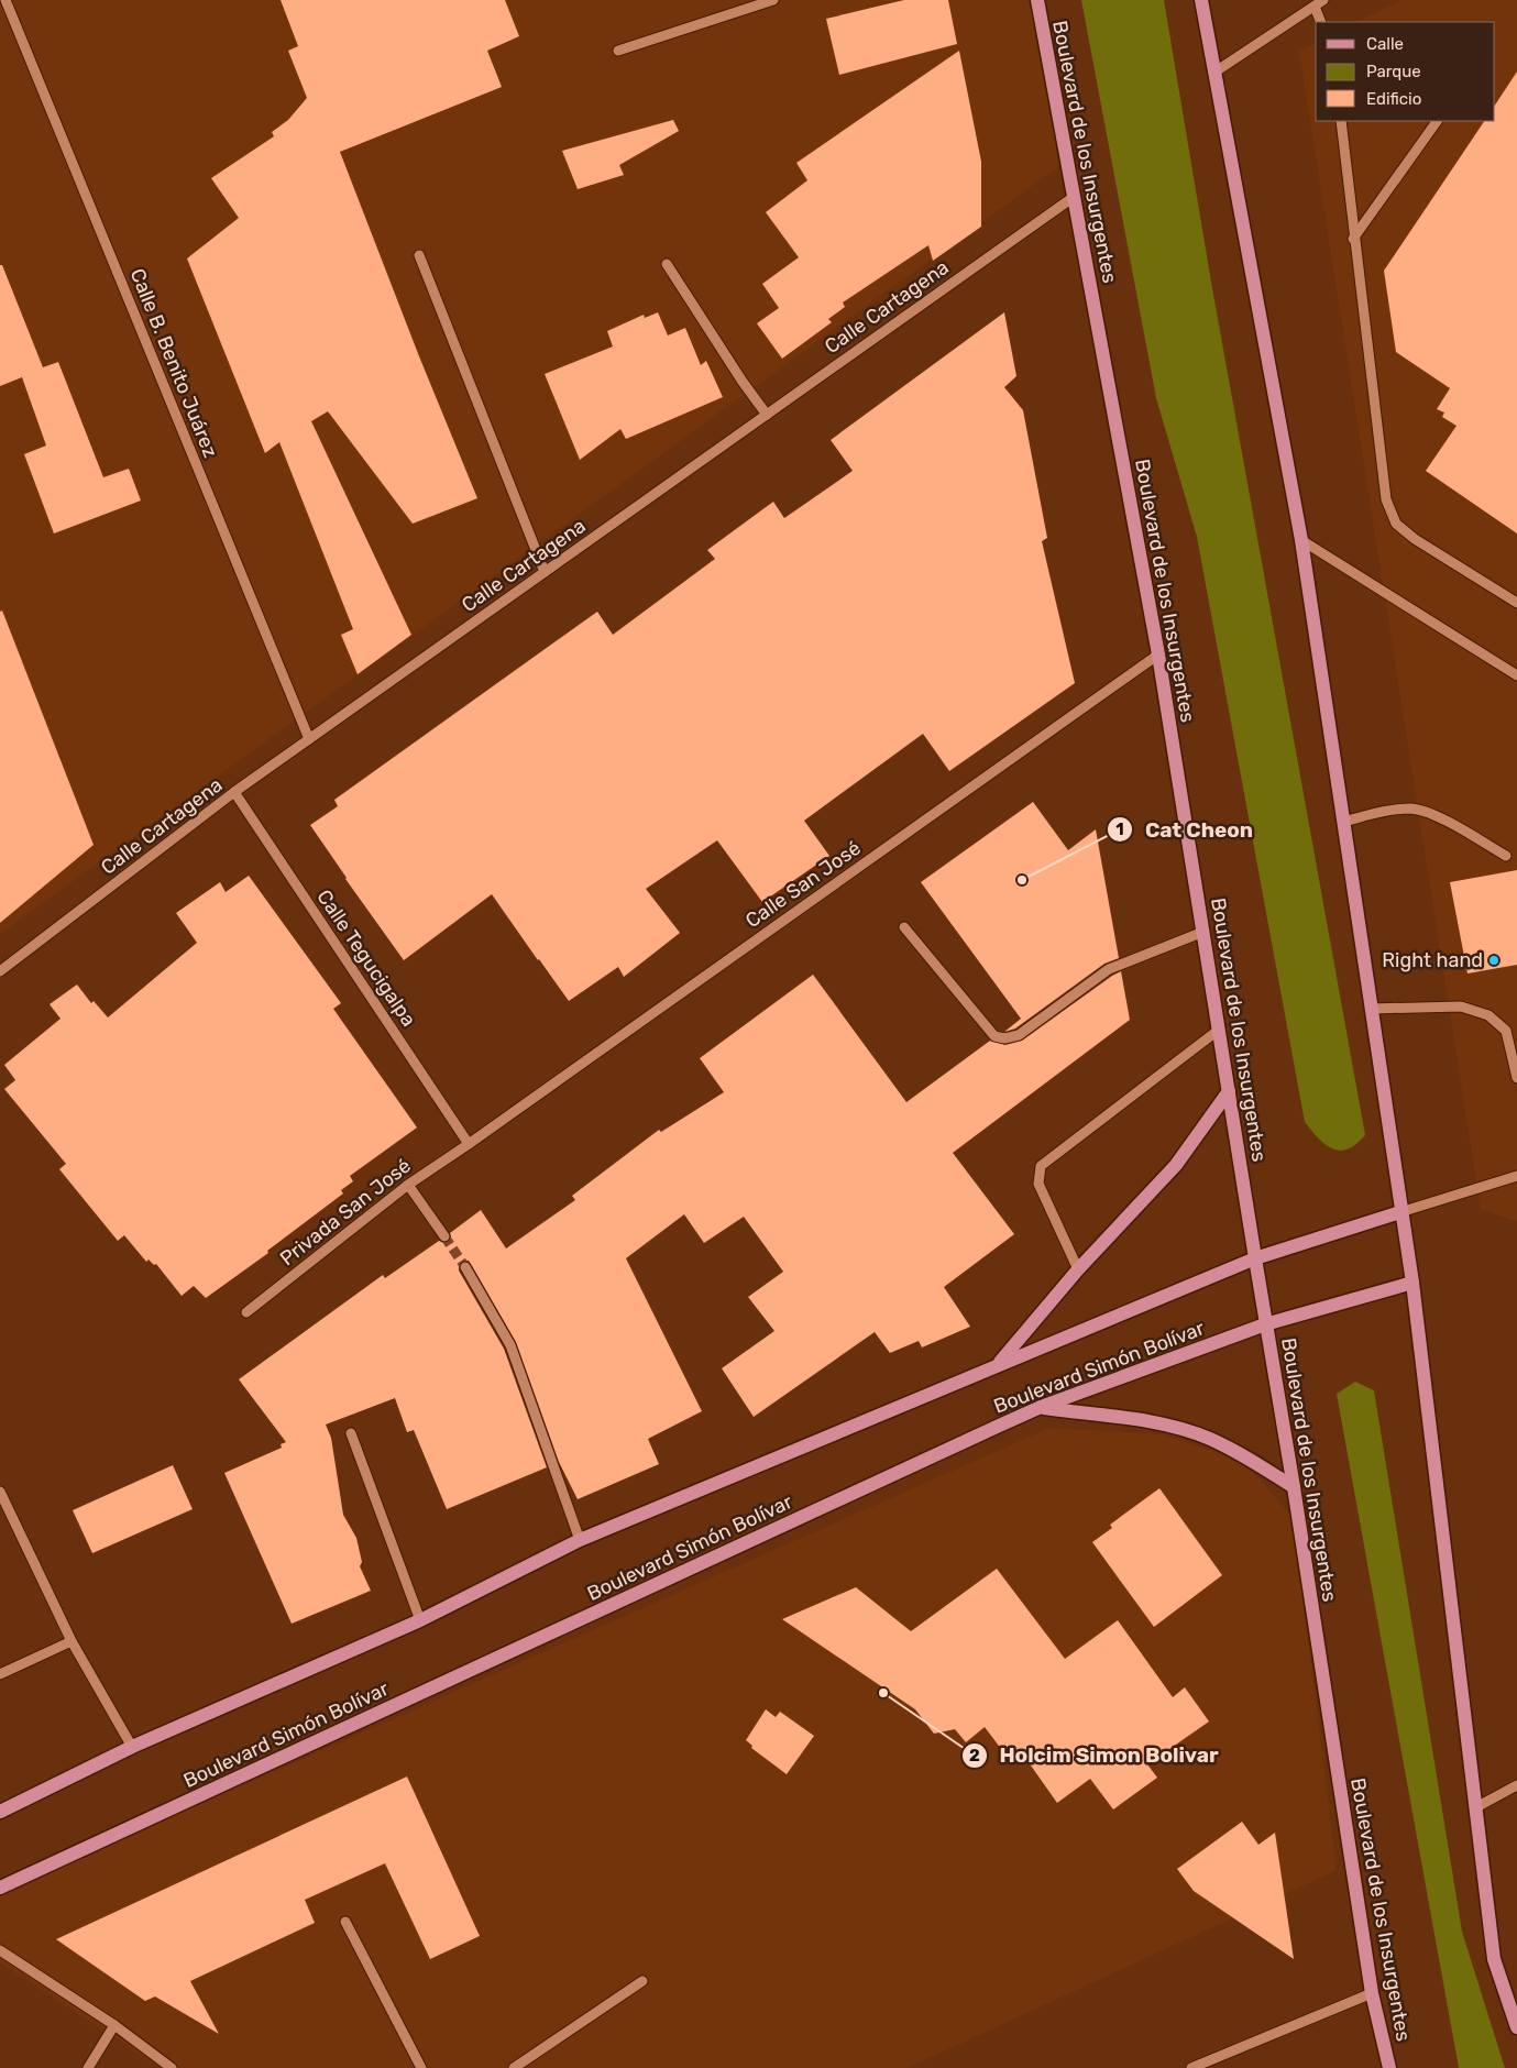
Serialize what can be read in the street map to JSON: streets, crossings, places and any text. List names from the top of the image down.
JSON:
{
  "streets": {
    "main road": ["Boulevard de los Insurgentes", "Boulevard Simón Bolívar"],
    "street": [
      "Calle Cartagena",
      "Calle B. Benito Juárez",
      "Calle San José",
      "Calle Tegucigalpa",
      "Privada San José"
    ]
  },
  "crossings": [
    ["Boulevard de los Insurgentes", "Calle Cartagena"],
    ["Boulevard de los Insurgentes", "Calle San José"],
    ["Boulevard de los Insurgentes", "Boulevard Simón Bolívar"],
    ["Calle Cartagena", "Calle B. Benito Juárez"],
    ["Calle Cartagena", "Calle Tegucigalpa"],
    ["Calle San José", "Calle Tegucigalpa"],
    ["Calle San José", "Privada San José"],
    ["Calle Tegucigalpa", "Privada San José"]
  ],
  "places": ["Cat Cheon", "Right hand", "Holcim Simon Bolivar"],
  "legend": ["Calle", "Parque", "Edificio"]
}
